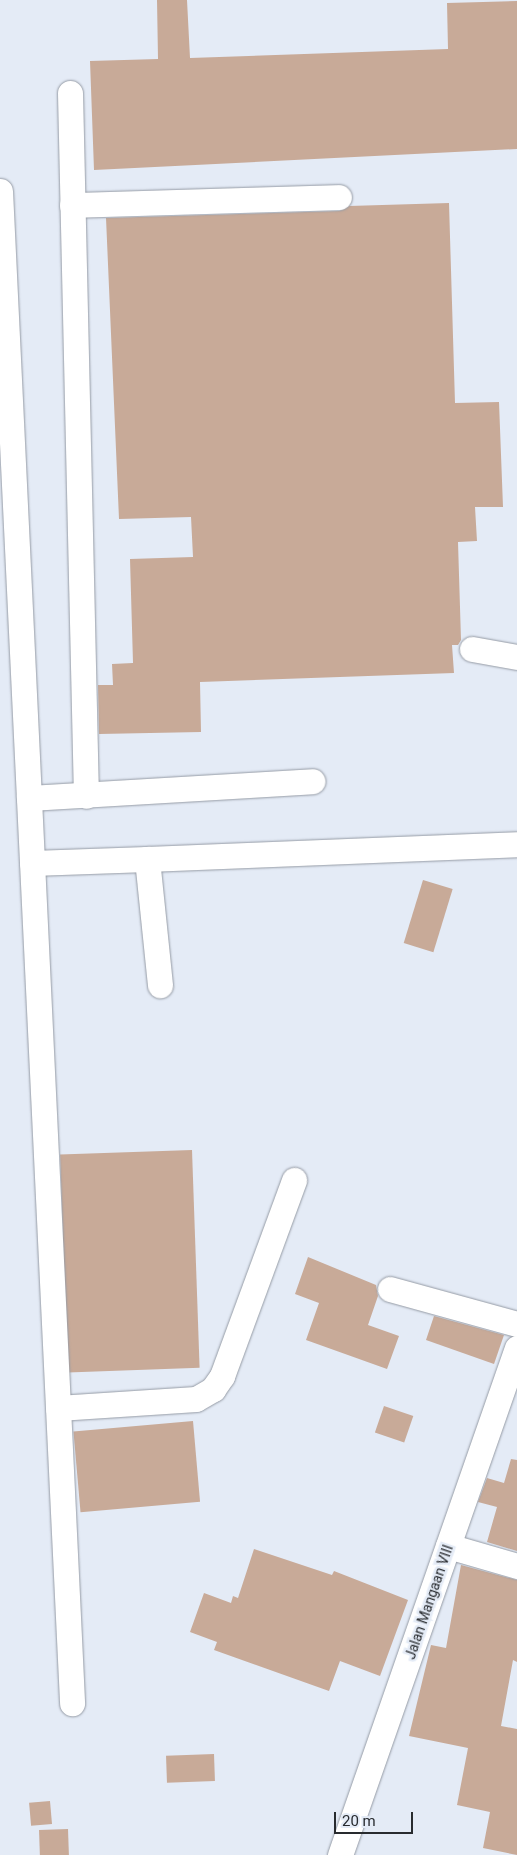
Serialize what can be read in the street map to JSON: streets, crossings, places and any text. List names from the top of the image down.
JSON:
{
  "streets": {
    "street": ["Jalan Mangaan VIII"]
  },
  "scale_bar": "20 m"
}
